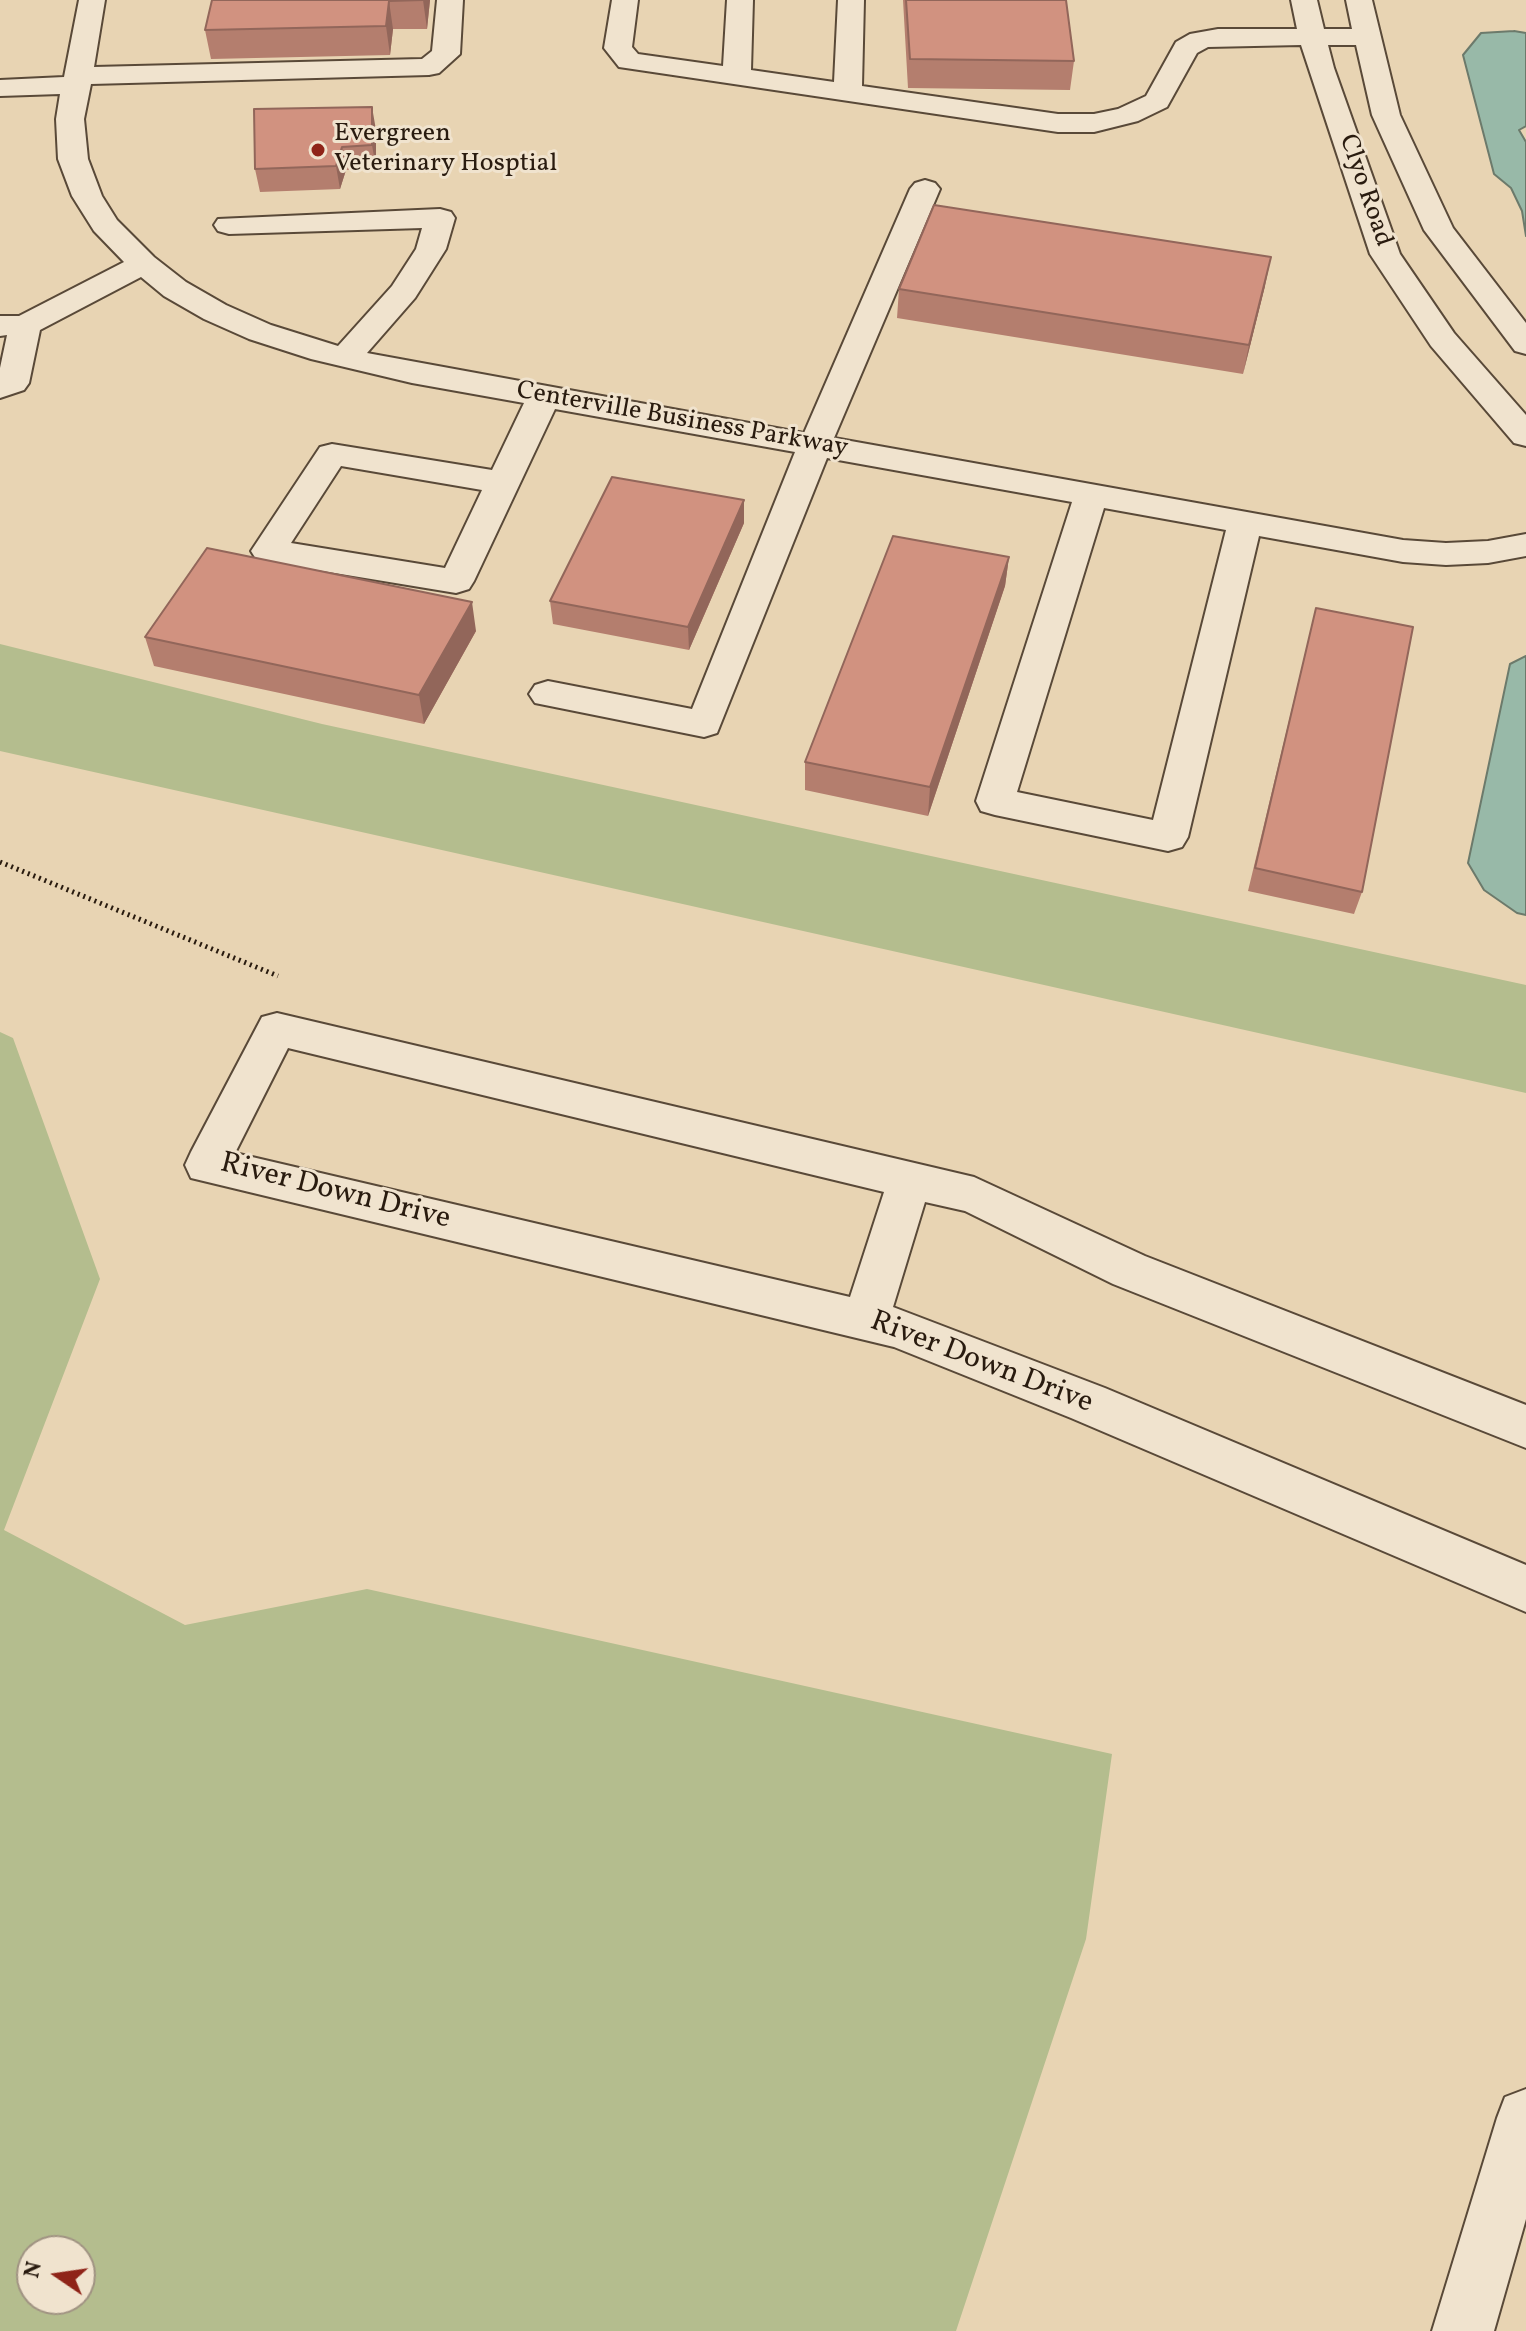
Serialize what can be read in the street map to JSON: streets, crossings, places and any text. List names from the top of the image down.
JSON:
{
  "streets": {
    "street": ["Clyo Road", "Centerville Business Parkway", "River Down Drive"]
  },
  "places": ["Evergreen Veterinary Hosptial"],
  "north": "left"
}
